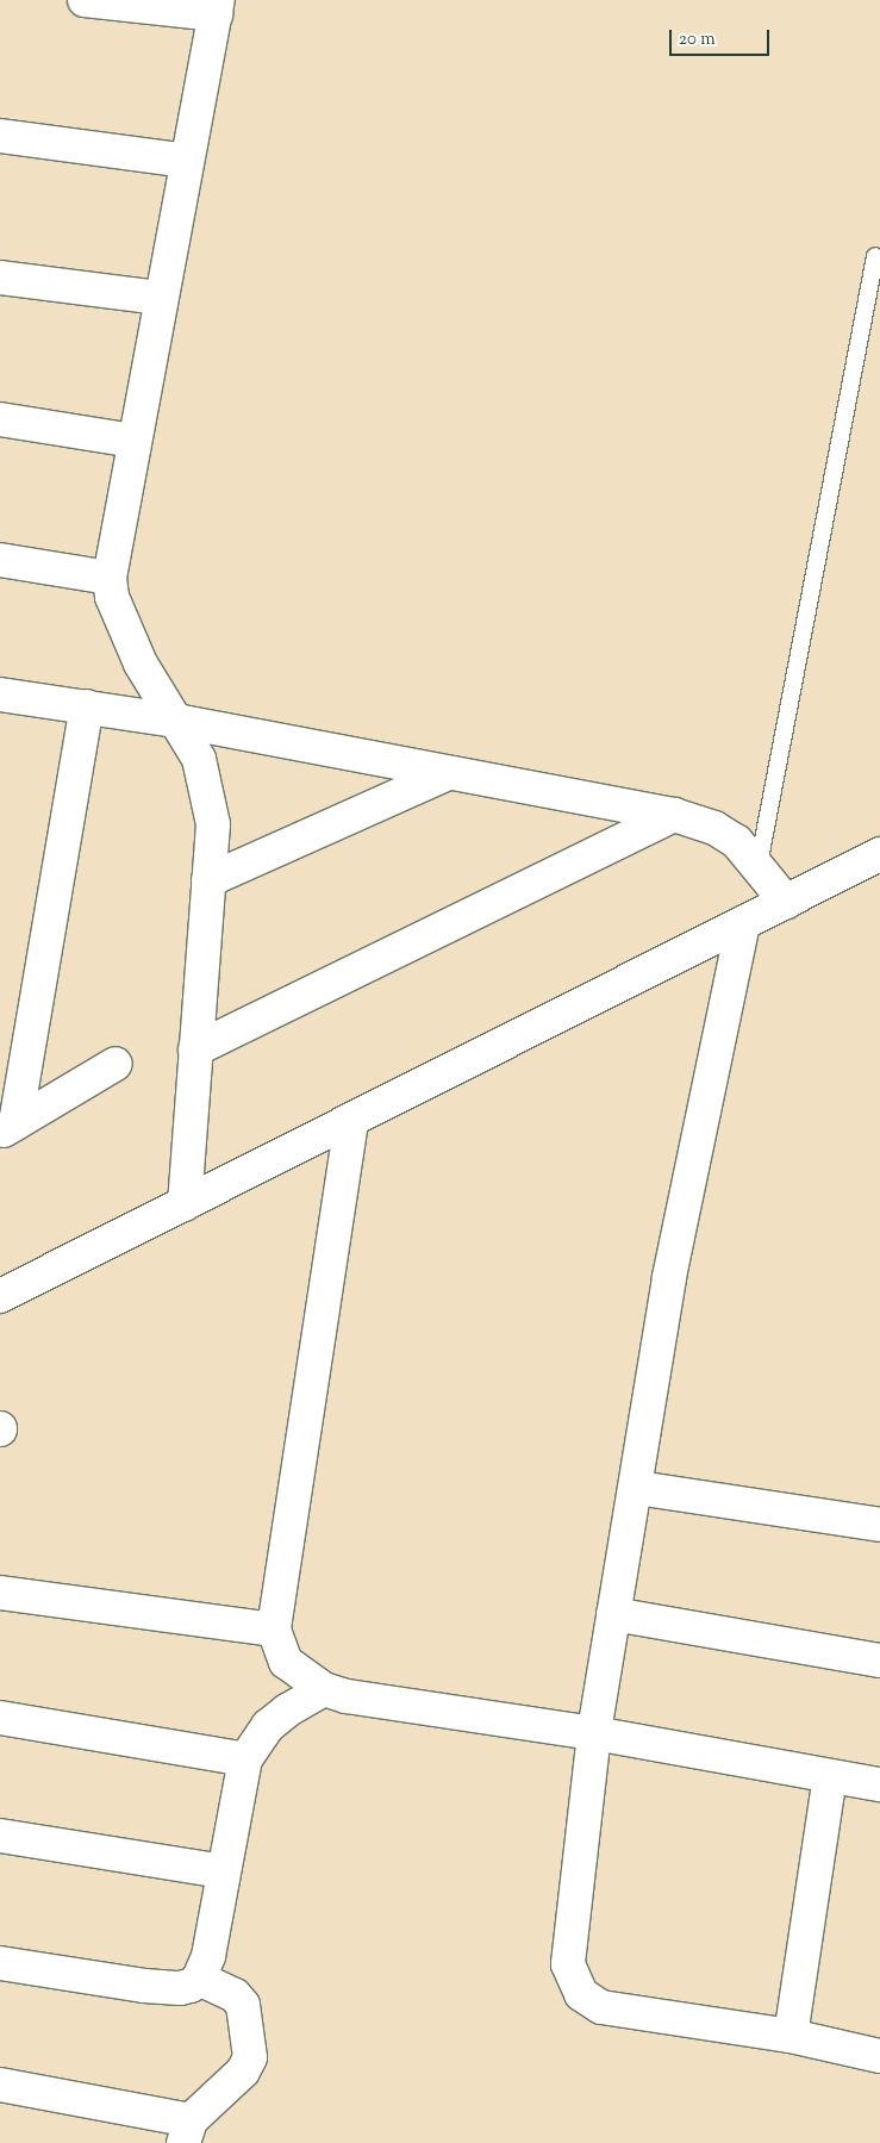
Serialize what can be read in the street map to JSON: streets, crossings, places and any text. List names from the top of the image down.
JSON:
{
  "scale_bar": "20 m"
}
